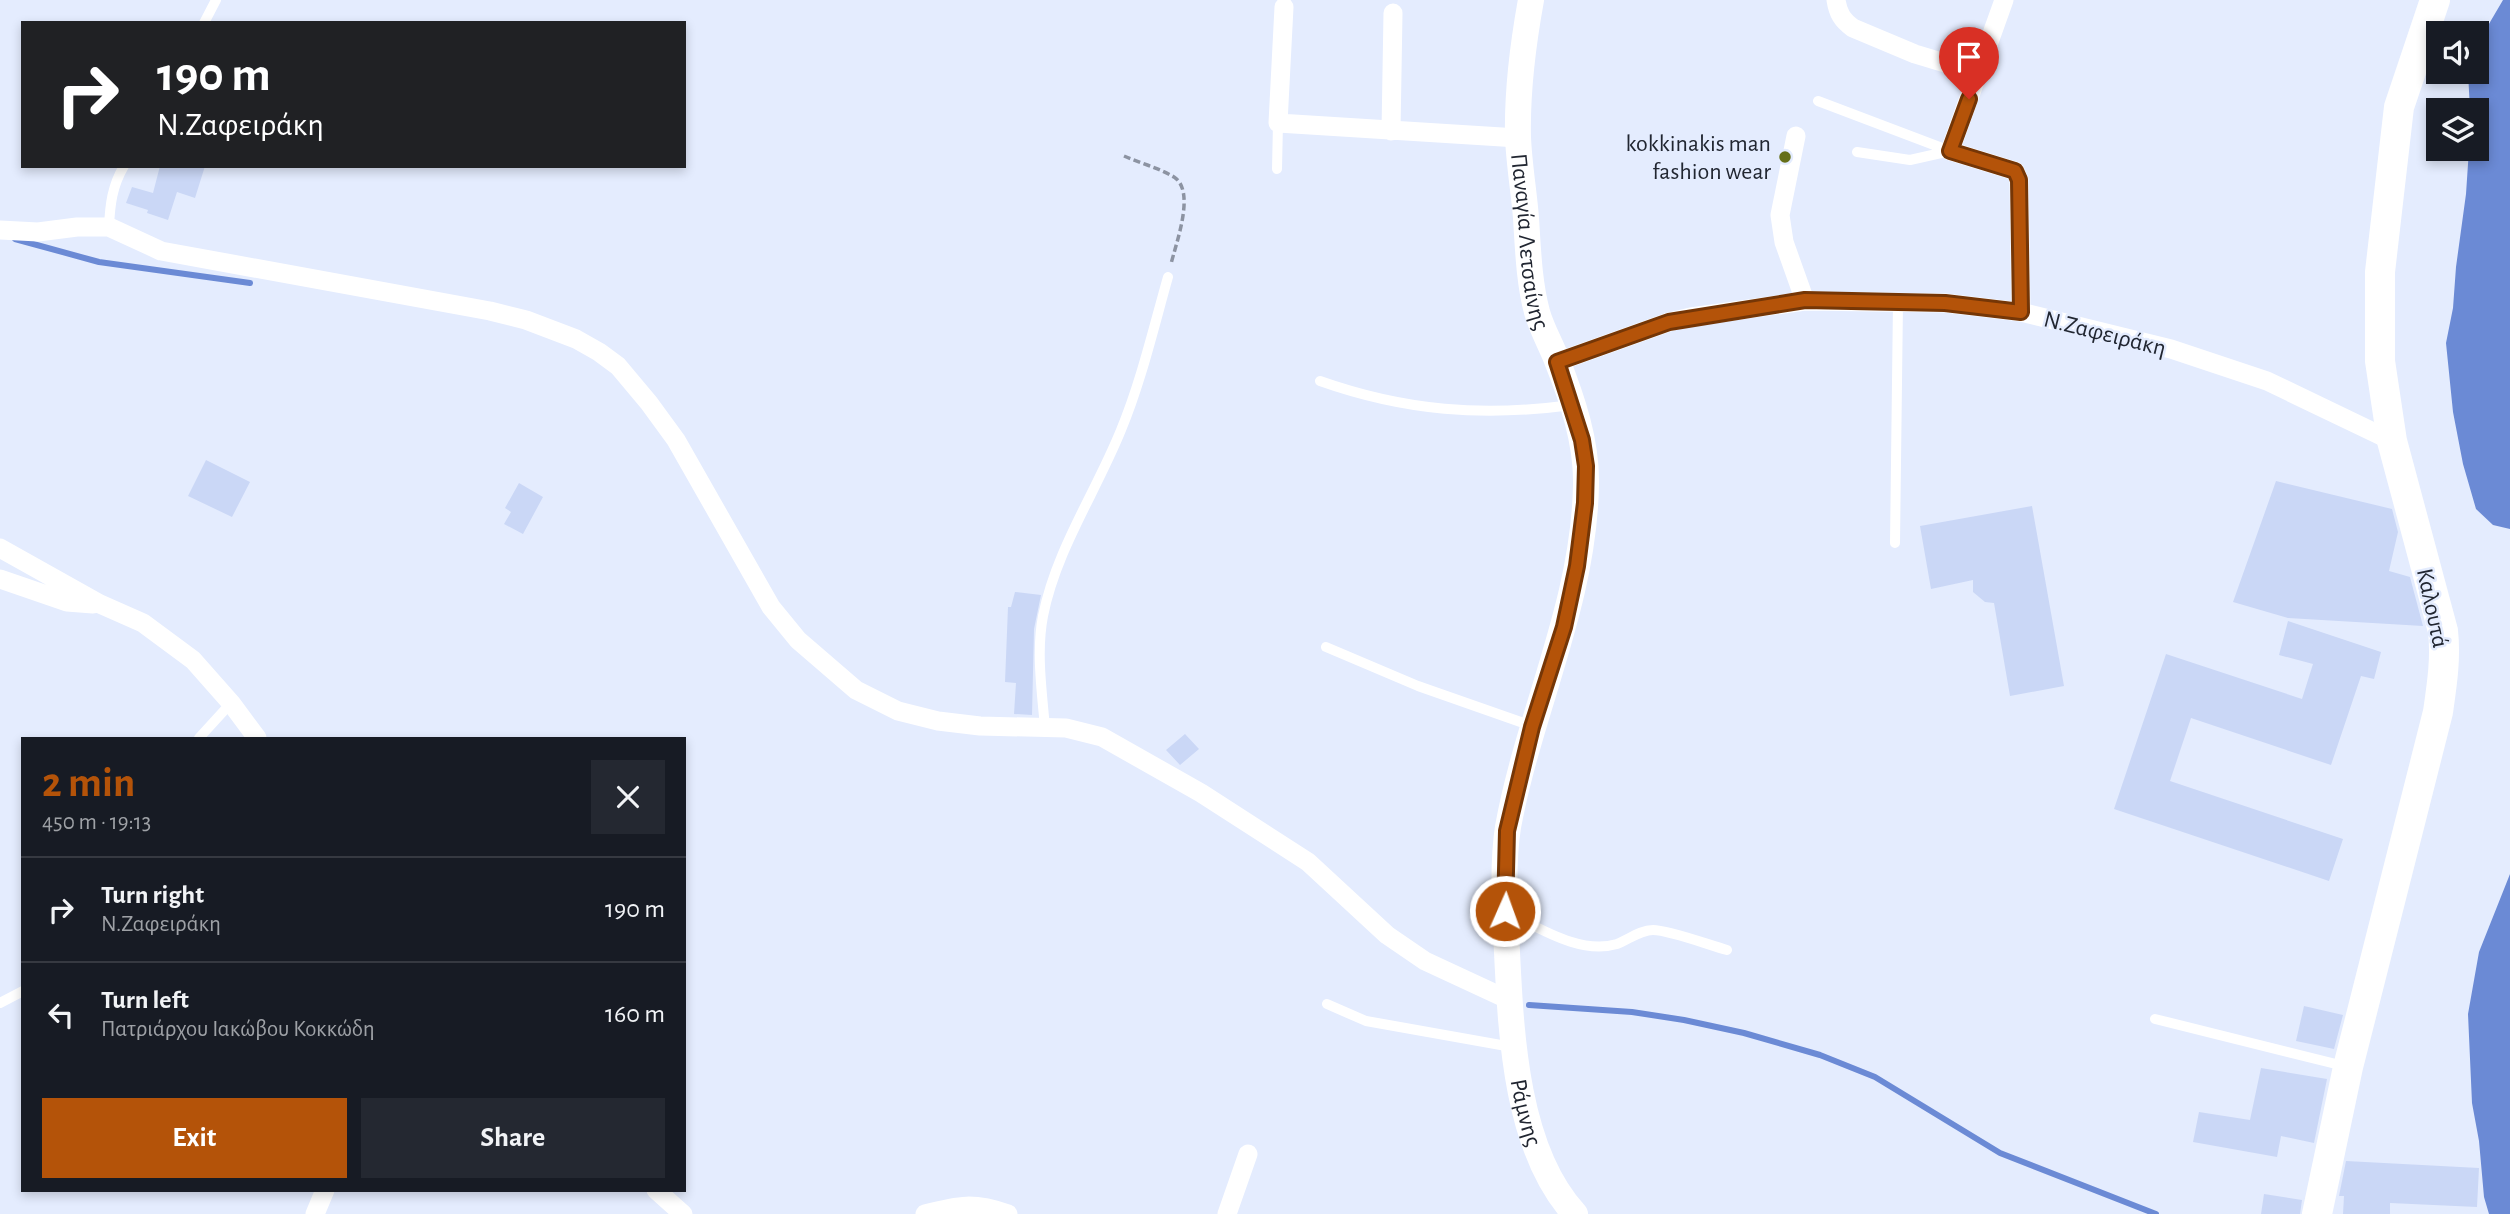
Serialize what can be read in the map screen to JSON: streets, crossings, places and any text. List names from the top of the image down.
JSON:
{
  "streets": {
    "main road": ["Παναγία Λετσαίνης", "Καλουτά", "Ράμνης"],
    "street": ["Ν.Ζαφειράκη"]
  },
  "crossings": [
    ["Παναγία Λετσαίνης", "Ν.Ζαφειράκη"],
    ["Παναγία Λετσαίνης", "Ράμνης"],
    ["Ν.Ζαφειράκη", "Καλουτά"]
  ],
  "places": ["kokkinakis man fashion wear"],
  "page": {
    "turn": ["190 m", "Ν.Ζαφειράκη"],
    "heading": ["2 min", "450 m · 19:13"],
    "list": [
      {
        "name": "Turn right",
        "note": "Ν.Ζαφειράκη",
        "value": "190 m"
      },
      {
        "name": "Turn left",
        "note": "Πατριάρχου Ιακώβου Κοκκώδη",
        "value": "160 m"
      }
    ],
    "buttons": ["Exit", "Share"]
  }
}
